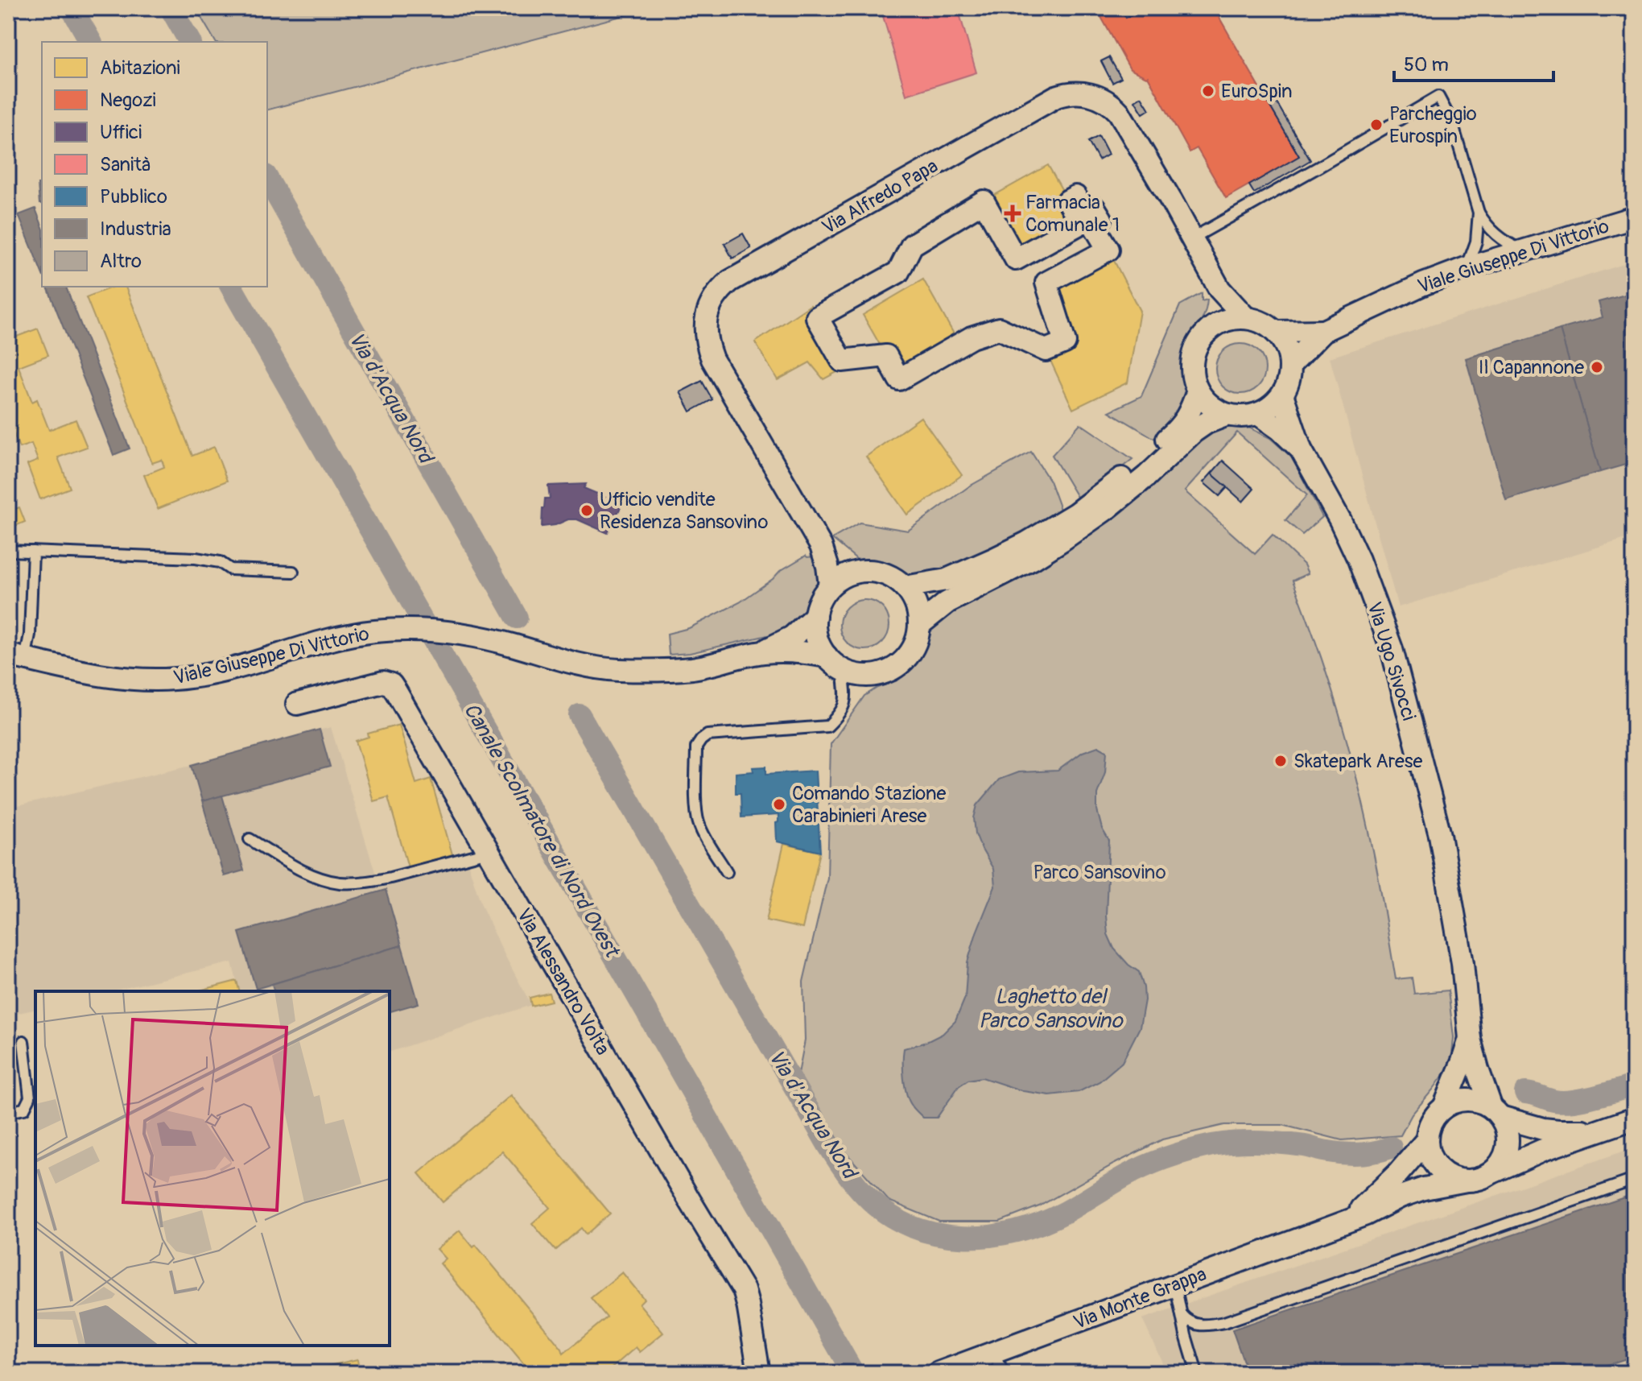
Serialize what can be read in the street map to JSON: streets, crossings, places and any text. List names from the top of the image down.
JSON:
{
  "streets": {
    "street": [
      "Via Alfredo Papa",
      "Viale Giuseppe Di Vittorio",
      "Via Ugo Sivocci",
      "Via Alessandro Volta",
      "Via Monte Grappa"
    ]
  },
  "crossings": [
    ["Via Alfredo Papa", "Viale Giuseppe Di Vittorio"],
    ["Via Alfredo Papa", "Via Ugo Sivocci"],
    ["Viale Giuseppe Di Vittorio", "Via Ugo Sivocci"],
    ["Via Ugo Sivocci", "Via Monte Grappa"]
  ],
  "water": ["Via d'Acqua Nord", "Canale Scolmatore di Nord Ovest", "Laghetto del Parco Sansovino"],
  "parks": ["Parco Sansovino"],
  "places": {
    "other": [
      "EuroSpin",
      "Parcheggio Eurospin",
      "Il Capannone",
      "Ufficio vendite Residenza Sansovino",
      "Skatepark Arese",
      "Comando Stazione Carabinieri Arese"
    ],
    "health": ["Farmacia Comunale 1"]
  },
  "legend": [
    "Abitazioni",
    "Negozi",
    "Uffici",
    "Sanità",
    "Pubblico",
    "Industria",
    "Altro"
  ],
  "scale_bar": "50 m"
}
